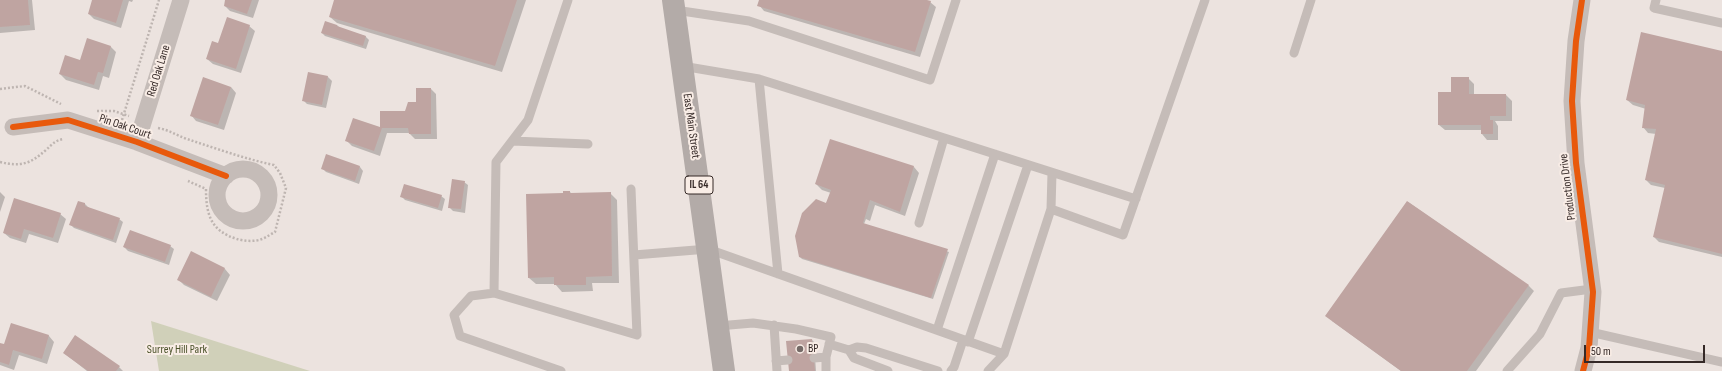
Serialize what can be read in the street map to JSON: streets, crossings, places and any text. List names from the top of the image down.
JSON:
{
  "streets": {
    "main road": ["East Main Street", "IL 64"],
    "street": ["Red Oak Lane", "Pin Oak Court", "Production Drive"]
  },
  "crossings": [
    ["Red Oak Lane", "Pin Oak Court"]
  ],
  "parks": ["Surrey Hill Park"],
  "places": ["BP"],
  "scale_bar": "50 m"
}
